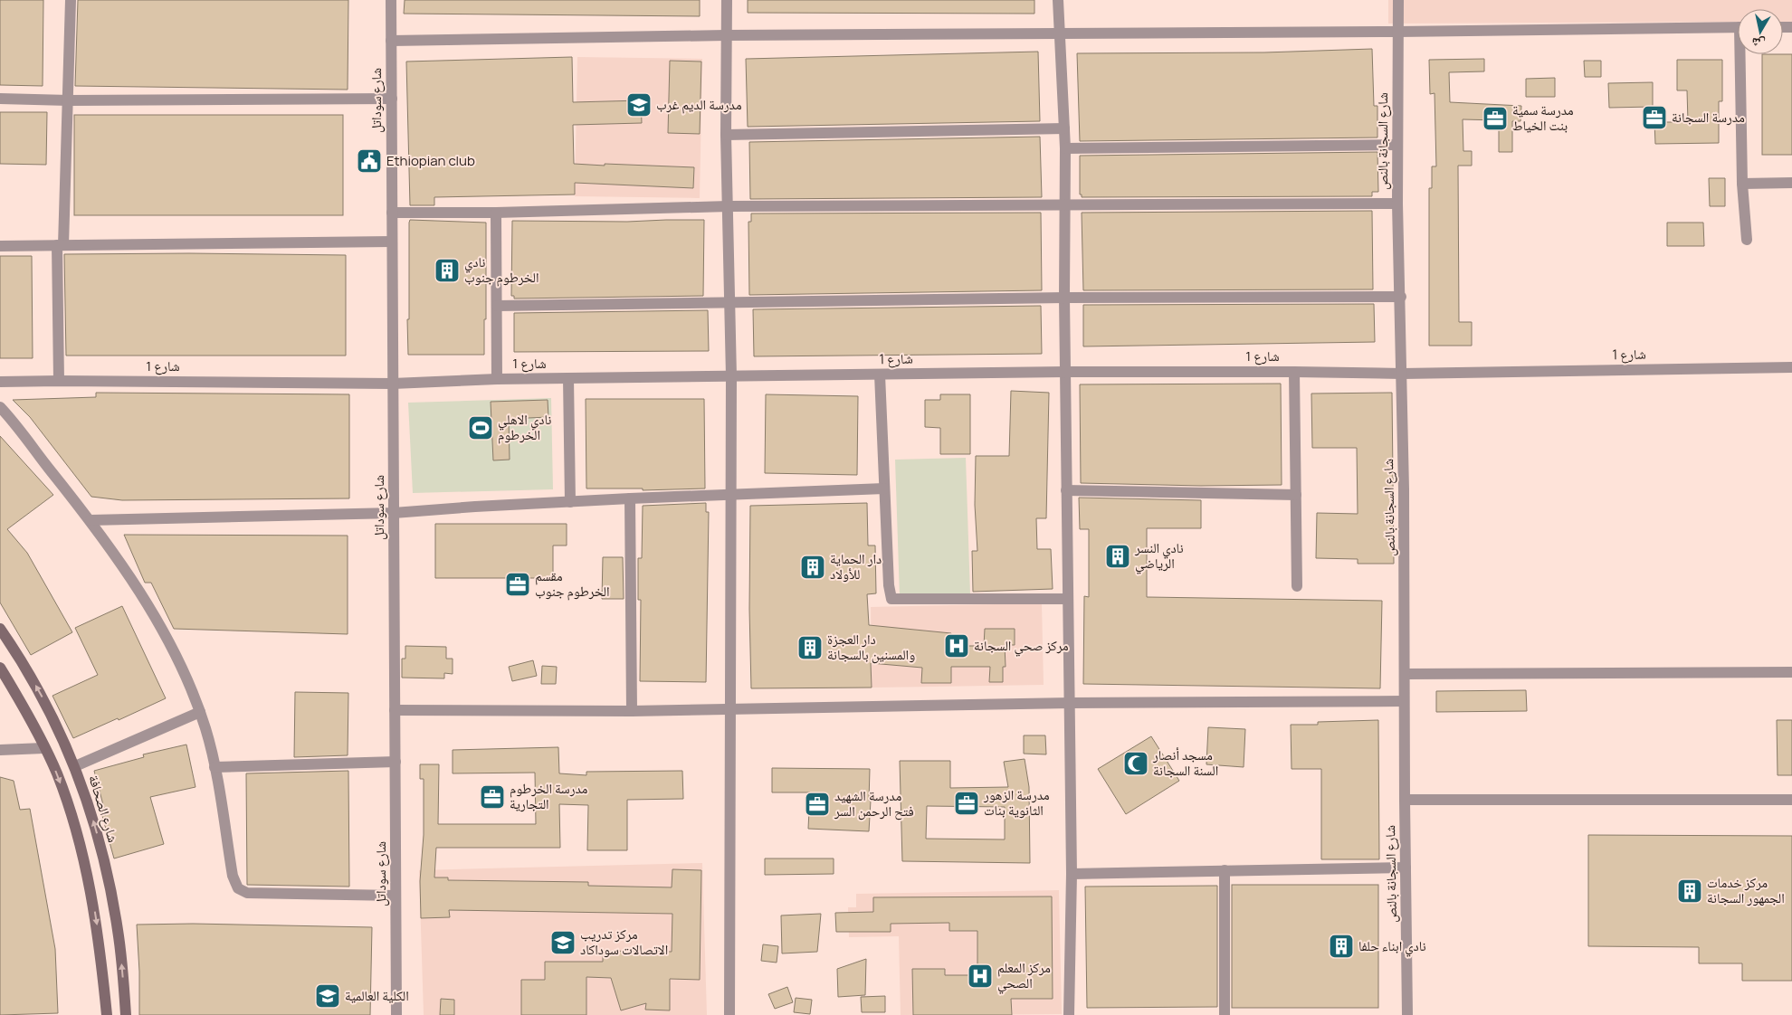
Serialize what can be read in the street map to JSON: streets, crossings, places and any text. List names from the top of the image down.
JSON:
{
  "streets": {
    "main road": ["شارع الصحافة"],
    "street": ["شارع سوداتل", "شارع السجانة بالنص", "شارع 1"]
  },
  "crossings": [
    ["شارع سوداتل", "شارع 1"],
    ["شارع السجانة بالنص", "شارع 1"]
  ],
  "places": {
    "school or university": ["مدرسة الديم غرب", "مركز تدريب الاتصالات سوداكاد", "الكلية العالمية"],
    "office": [
      "مدرسة السجانة",
      "مدرسة سمية بنت الخياط",
      "مقسم الخرطوم جنوب",
      "مدرسة الخرطوم التجارية",
      "مدرسة الزهور الثانوية بنات",
      "مدرسة الشهيد فتح الرحمن السر"
    ],
    "public building": ["Ethiopian club"],
    "building": [
      "نادي الخرطوم جنوب",
      "نادي النسر الرياضي",
      "دار الحماية للأولاد",
      "دار العجزة والمسنين بالسجانة",
      "مركز خدمات الجمهور السجانة",
      "نادي ابناء حلفا"
    ],
    "sports": ["نادي الاهلي الخرطوم"],
    "hospital": ["مركز صحي السجانة", "مركز المعلم الصحي"],
    "mosque": ["مسجد أنصار السنة السجانة"]
  },
  "north": "bottom"
}
